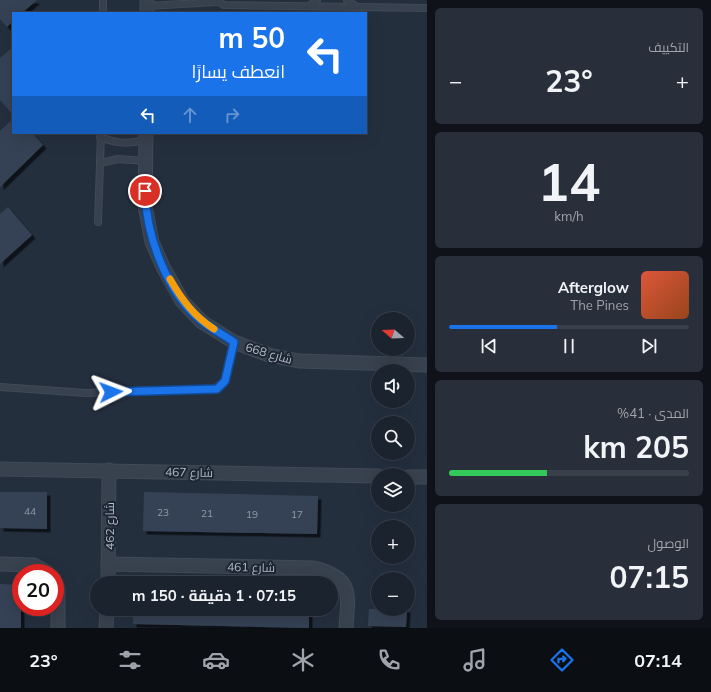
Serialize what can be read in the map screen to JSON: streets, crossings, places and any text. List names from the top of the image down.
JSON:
{
  "streets": {
    "street": [
      "شارع 668",
      "شارع 467",
      "شارع 462",
      "شارع 461"
    ]
  },
  "crossings": [
    ["شارع 467", "شارع 462"],
    ["شارع 462", "شارع 461"]
  ],
  "house_numbers": [
    "44",
    "23",
    "21",
    "19",
    "17"
  ],
  "north": "left",
  "page": {
    "tile": [
      "التكييف",
      ["14", "km/h"],
      ["المدى · 41%", "205 km"],
      ["الوصول", "07:15"]
    ],
    "turn": ["50 m", "انعطف يسارًا"],
    "heat": ["−", "23°", "+"],
    "song": ["Afterglow", "The Pines"],
    "map_buttons": ["+", "−"],
    "limit": "20",
    "trip": "07:15 · 1 دقيقة · 150 m",
    "tabs": ["07:14", "23°"]
  }
}
